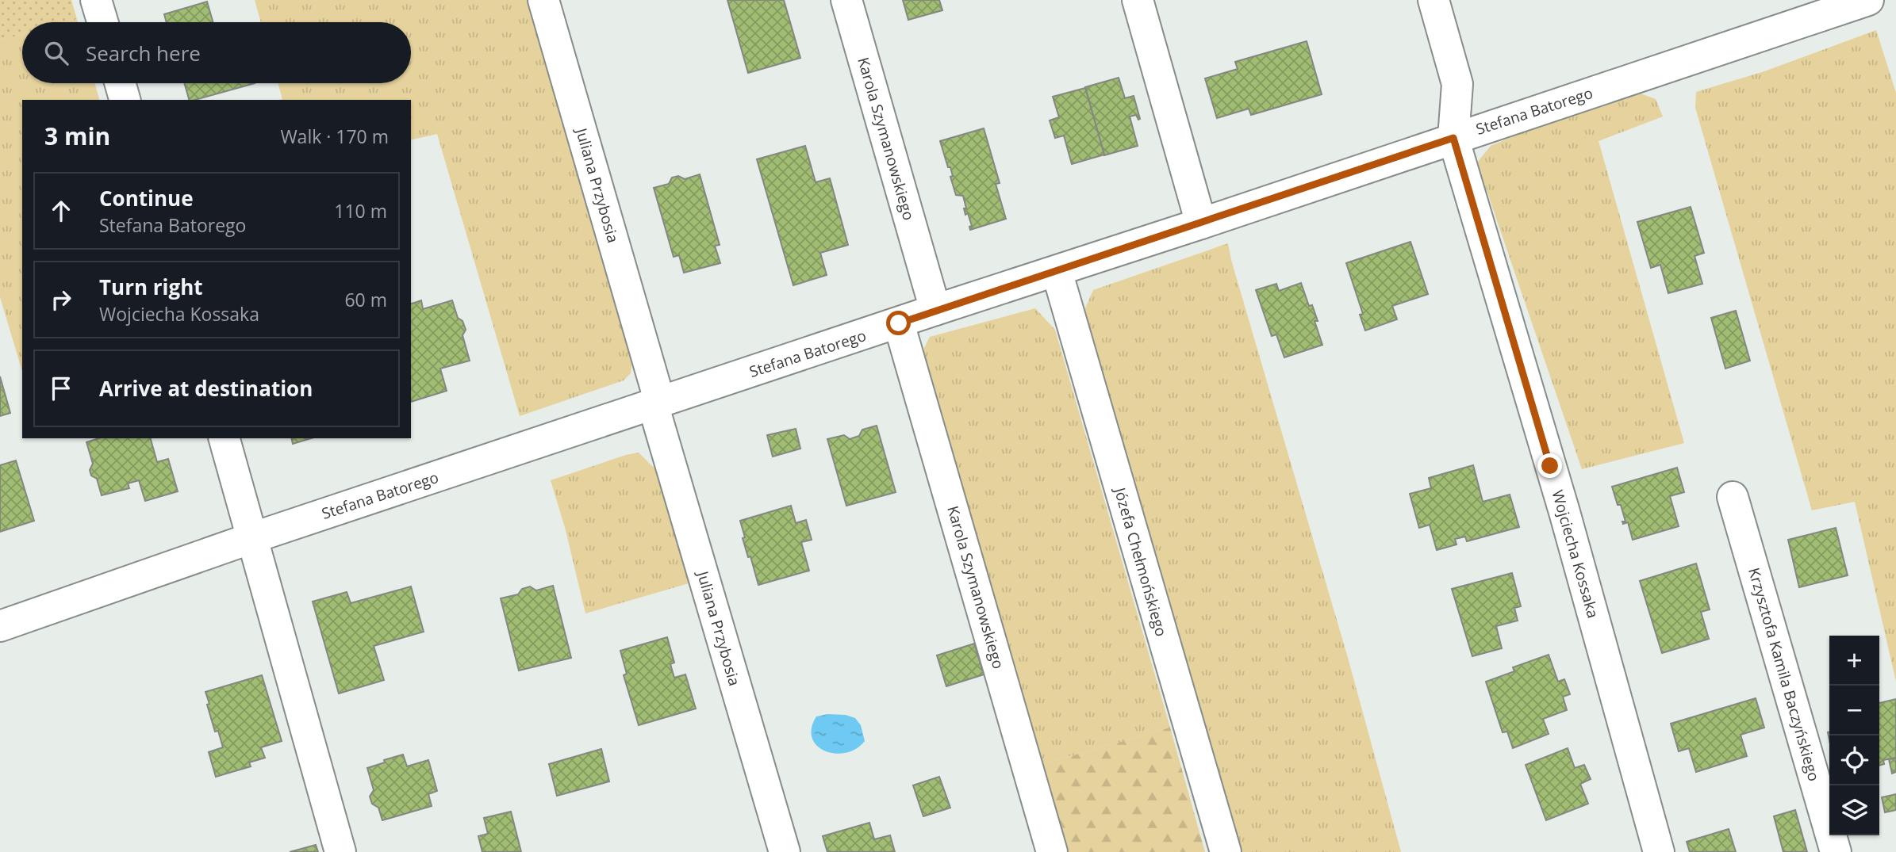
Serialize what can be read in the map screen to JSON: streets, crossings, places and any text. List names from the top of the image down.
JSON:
{
  "streets": {
    "street": [
      "Stefana Batorego",
      "Karola Szymanowskiego",
      "Juliana Przybosia",
      "Wojciecha Kossaka",
      "Józefa Chełmońskiego",
      "Krzysztofa Kamila Baczyńskiego"
    ]
  },
  "crossings": [
    ["Stefana Batorego", "Karola Szymanowskiego"],
    ["Stefana Batorego", "Juliana Przybosia"],
    ["Stefana Batorego", "Wojciecha Kossaka"],
    ["Stefana Batorego", "Józefa Chełmońskiego"]
  ],
  "page": {
    "search": "Search here",
    "heading": ["3 min", "Walk · 170 m"],
    "list": [
      ["Continue", "Stefana Batorego", "110 m"],
      ["Turn right", "Wojciecha Kossaka", "60 m"],
      "Arrive at destination"
    ],
    "map_buttons": ["+", "−"]
  }
}
